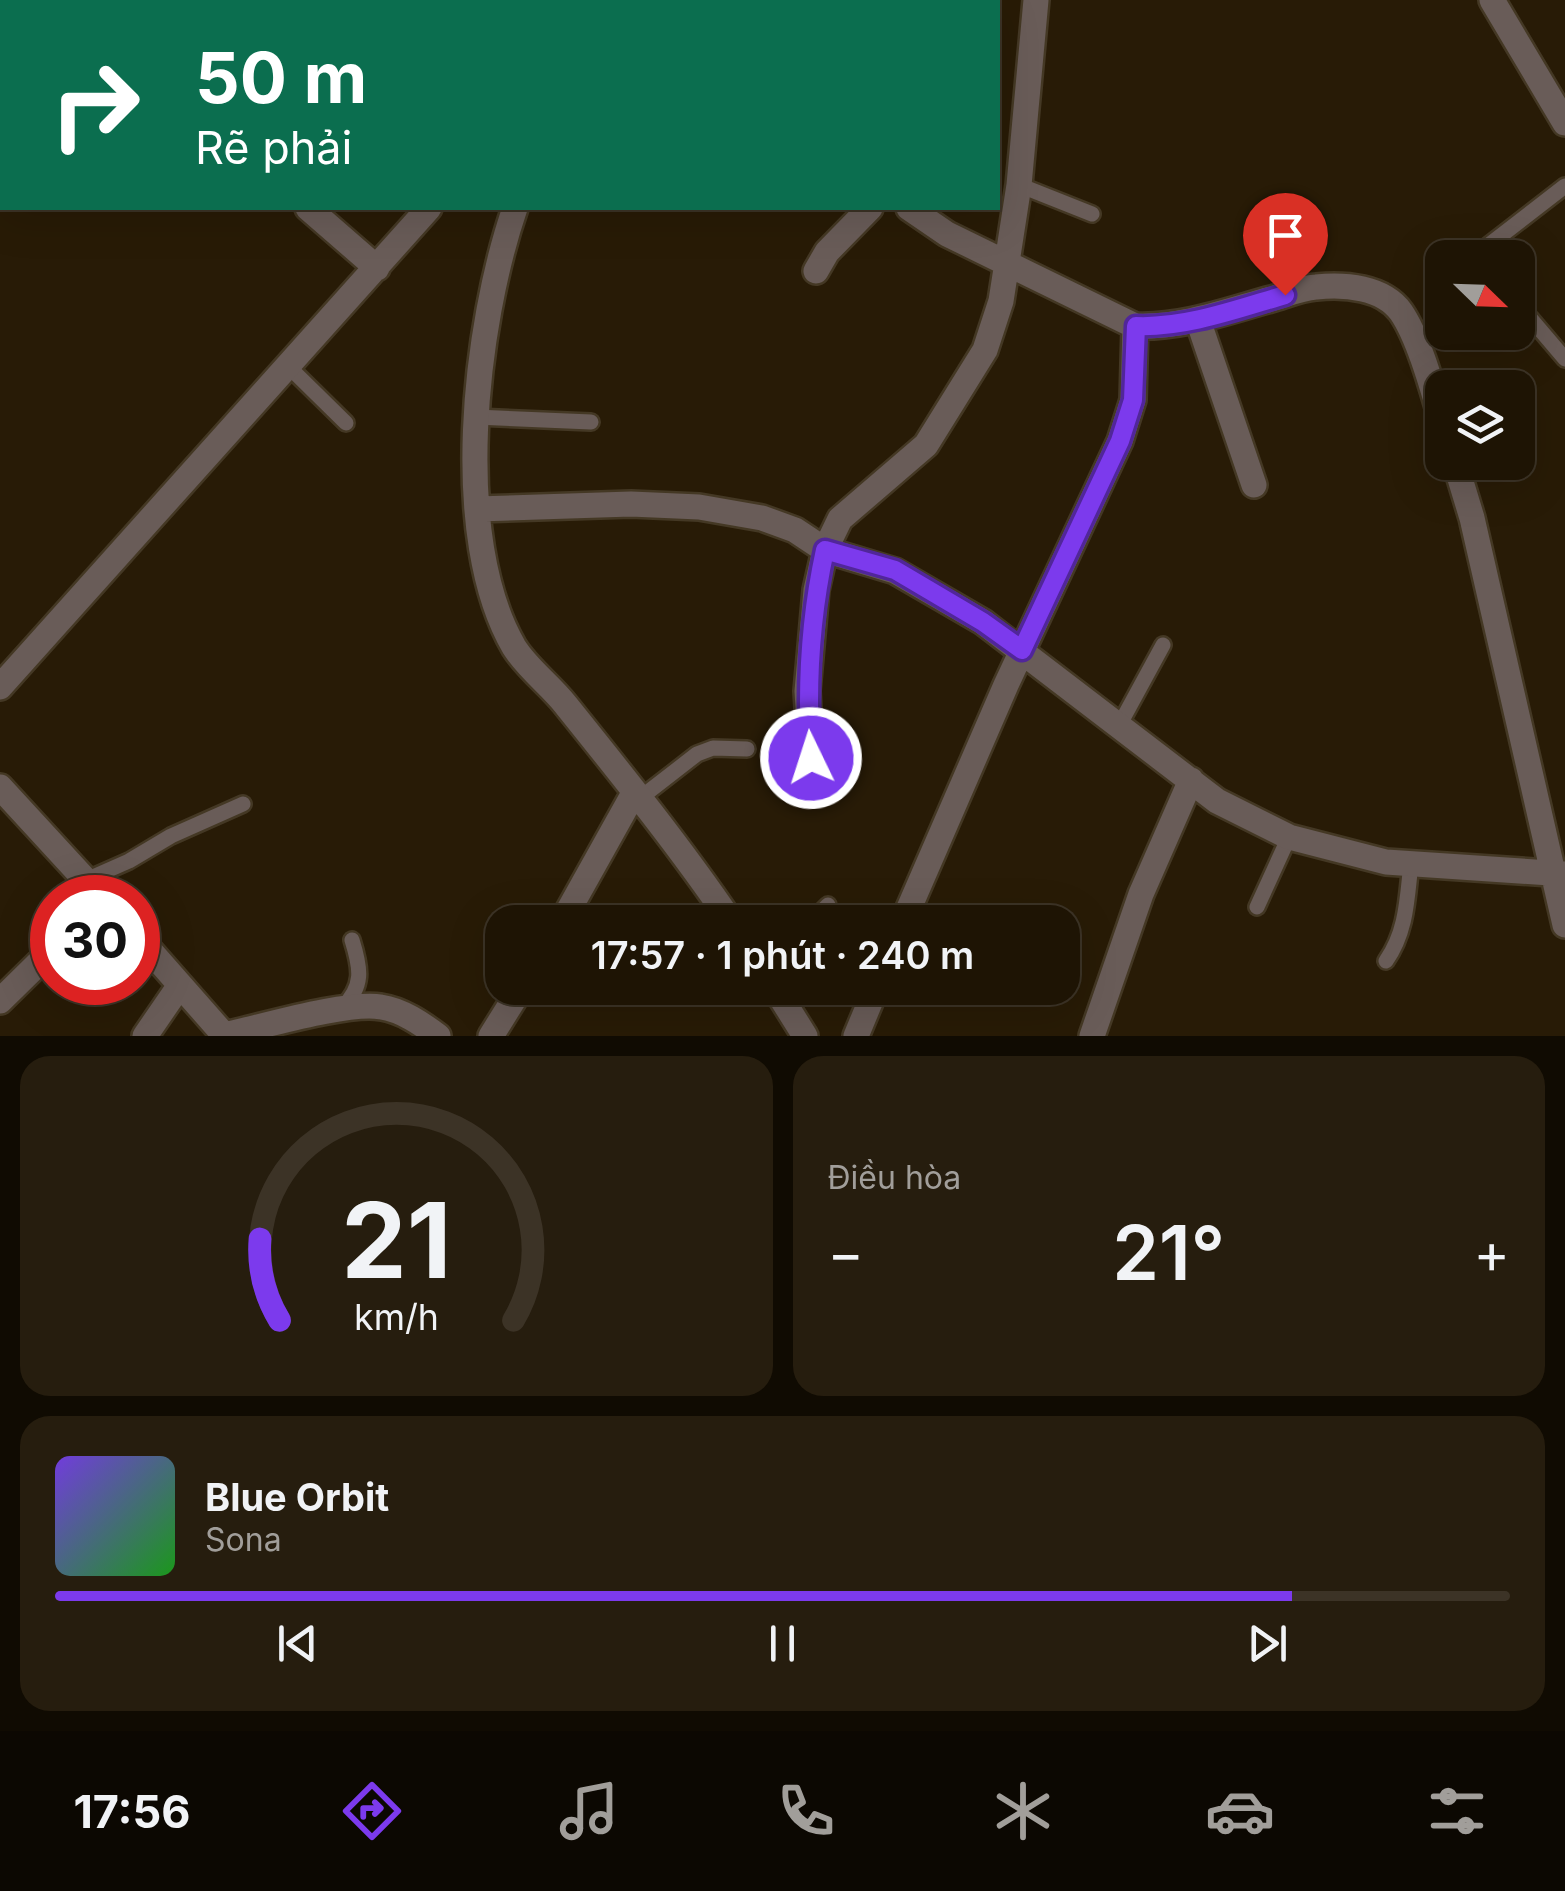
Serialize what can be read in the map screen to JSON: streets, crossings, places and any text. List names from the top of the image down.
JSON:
{
  "north": "bottom right",
  "page": {
    "turn": ["50 m", "Rẽ phải"],
    "limit": "30",
    "trip": "17:57 · 1 phút · 240 m",
    "tile": "Điều hòa",
    "heat": ["−", "21°", "+"],
    "song": ["Blue Orbit", "Sona"],
    "tabs": "17:56",
    "gauge": ["21", "km/h"]
  }
}
